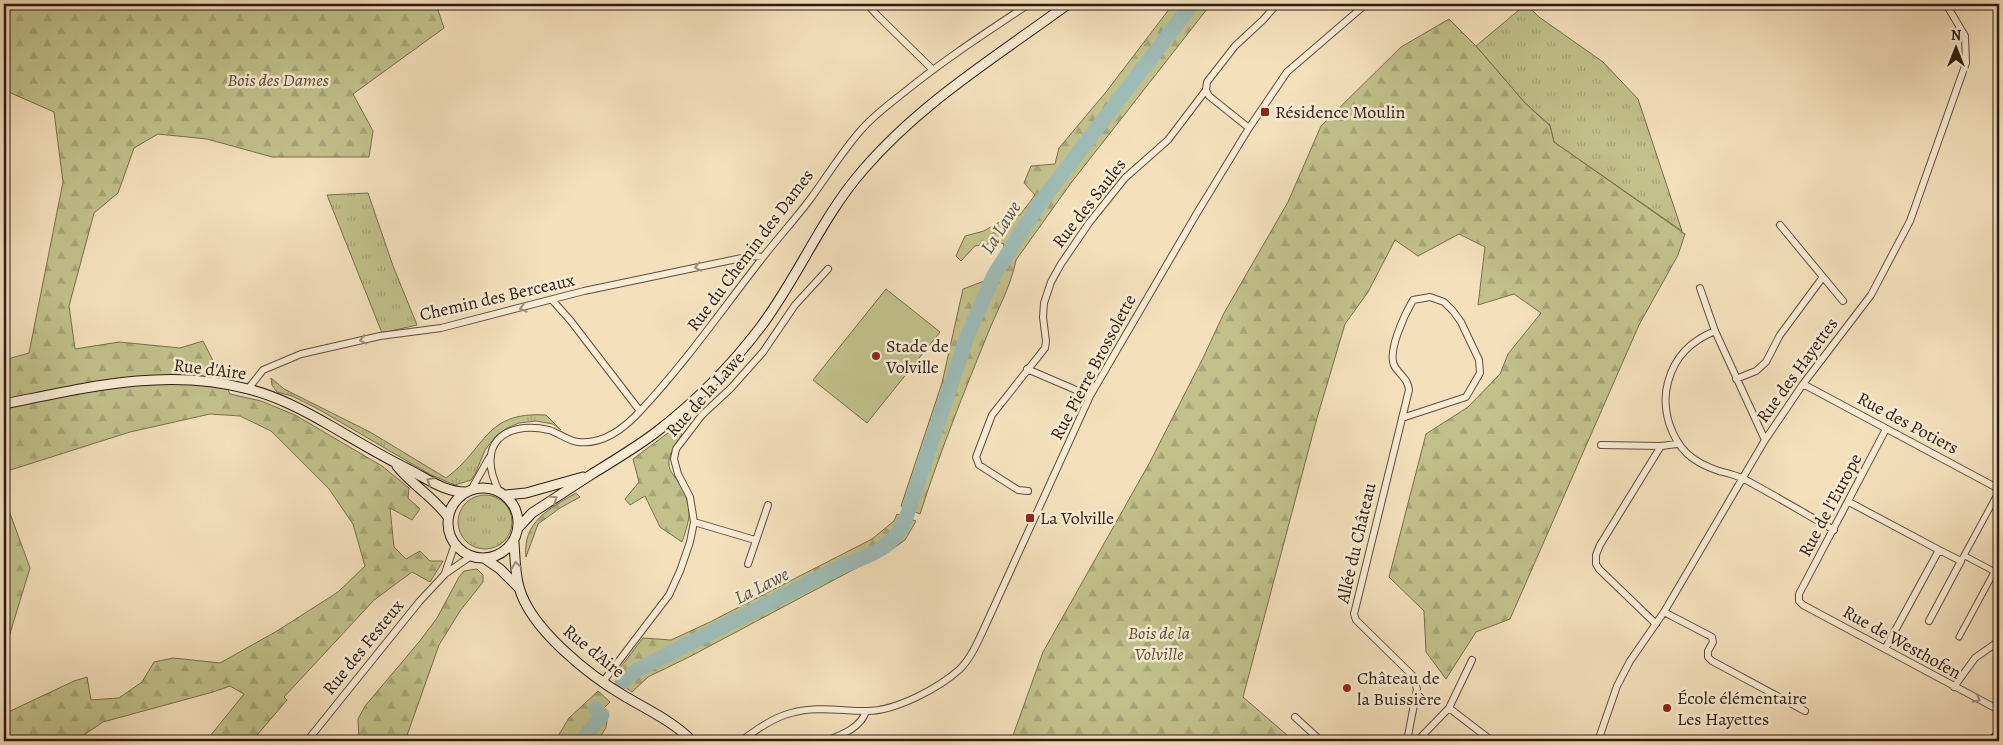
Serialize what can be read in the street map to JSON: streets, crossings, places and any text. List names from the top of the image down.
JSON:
{
  "streets": {
    "main road": ["Rue d'Aire"],
    "street": [
      "Rue des Saules",
      "Rue du Chemin des Dames",
      "Chemin des Berceaux",
      "Rue Pierre Brossolette",
      "Rue des Hayettes",
      "Rue de la Lawe",
      "Rue des Potiers",
      "Rue de l'Europe",
      "Allée du Château",
      "Rue de Westhofen",
      "Rue des Festeux"
    ]
  },
  "crossings": [
    ["Rue du Chemin des Dames", "Chemin des Berceaux"],
    ["Rue du Chemin des Dames", "Rue d'Aire"],
    ["Rue du Chemin des Dames", "Rue des Festeux"],
    ["Chemin des Berceaux", "Rue d'Aire"],
    ["Rue d'Aire", "Rue de la Lawe"],
    ["Rue d'Aire", "Rue des Festeux"],
    ["Rue des Hayettes", "Rue des Potiers"],
    ["Rue des Potiers", "Rue de l'Europe"],
    ["Rue de l'Europe", "Rue de Westhofen"]
  ],
  "one_way": ["Chemin des Berceaux"],
  "water": ["La Lawe"],
  "parks": ["Bois des Dames", "Bois de la Volville"],
  "places": {
    "transit": ["Résidence Moulin", "La Volville"],
    "other": ["Stade de Volville", "Château de la Buissière", "École élémentaire Les Hayettes"]
  },
  "north": "top"
}
